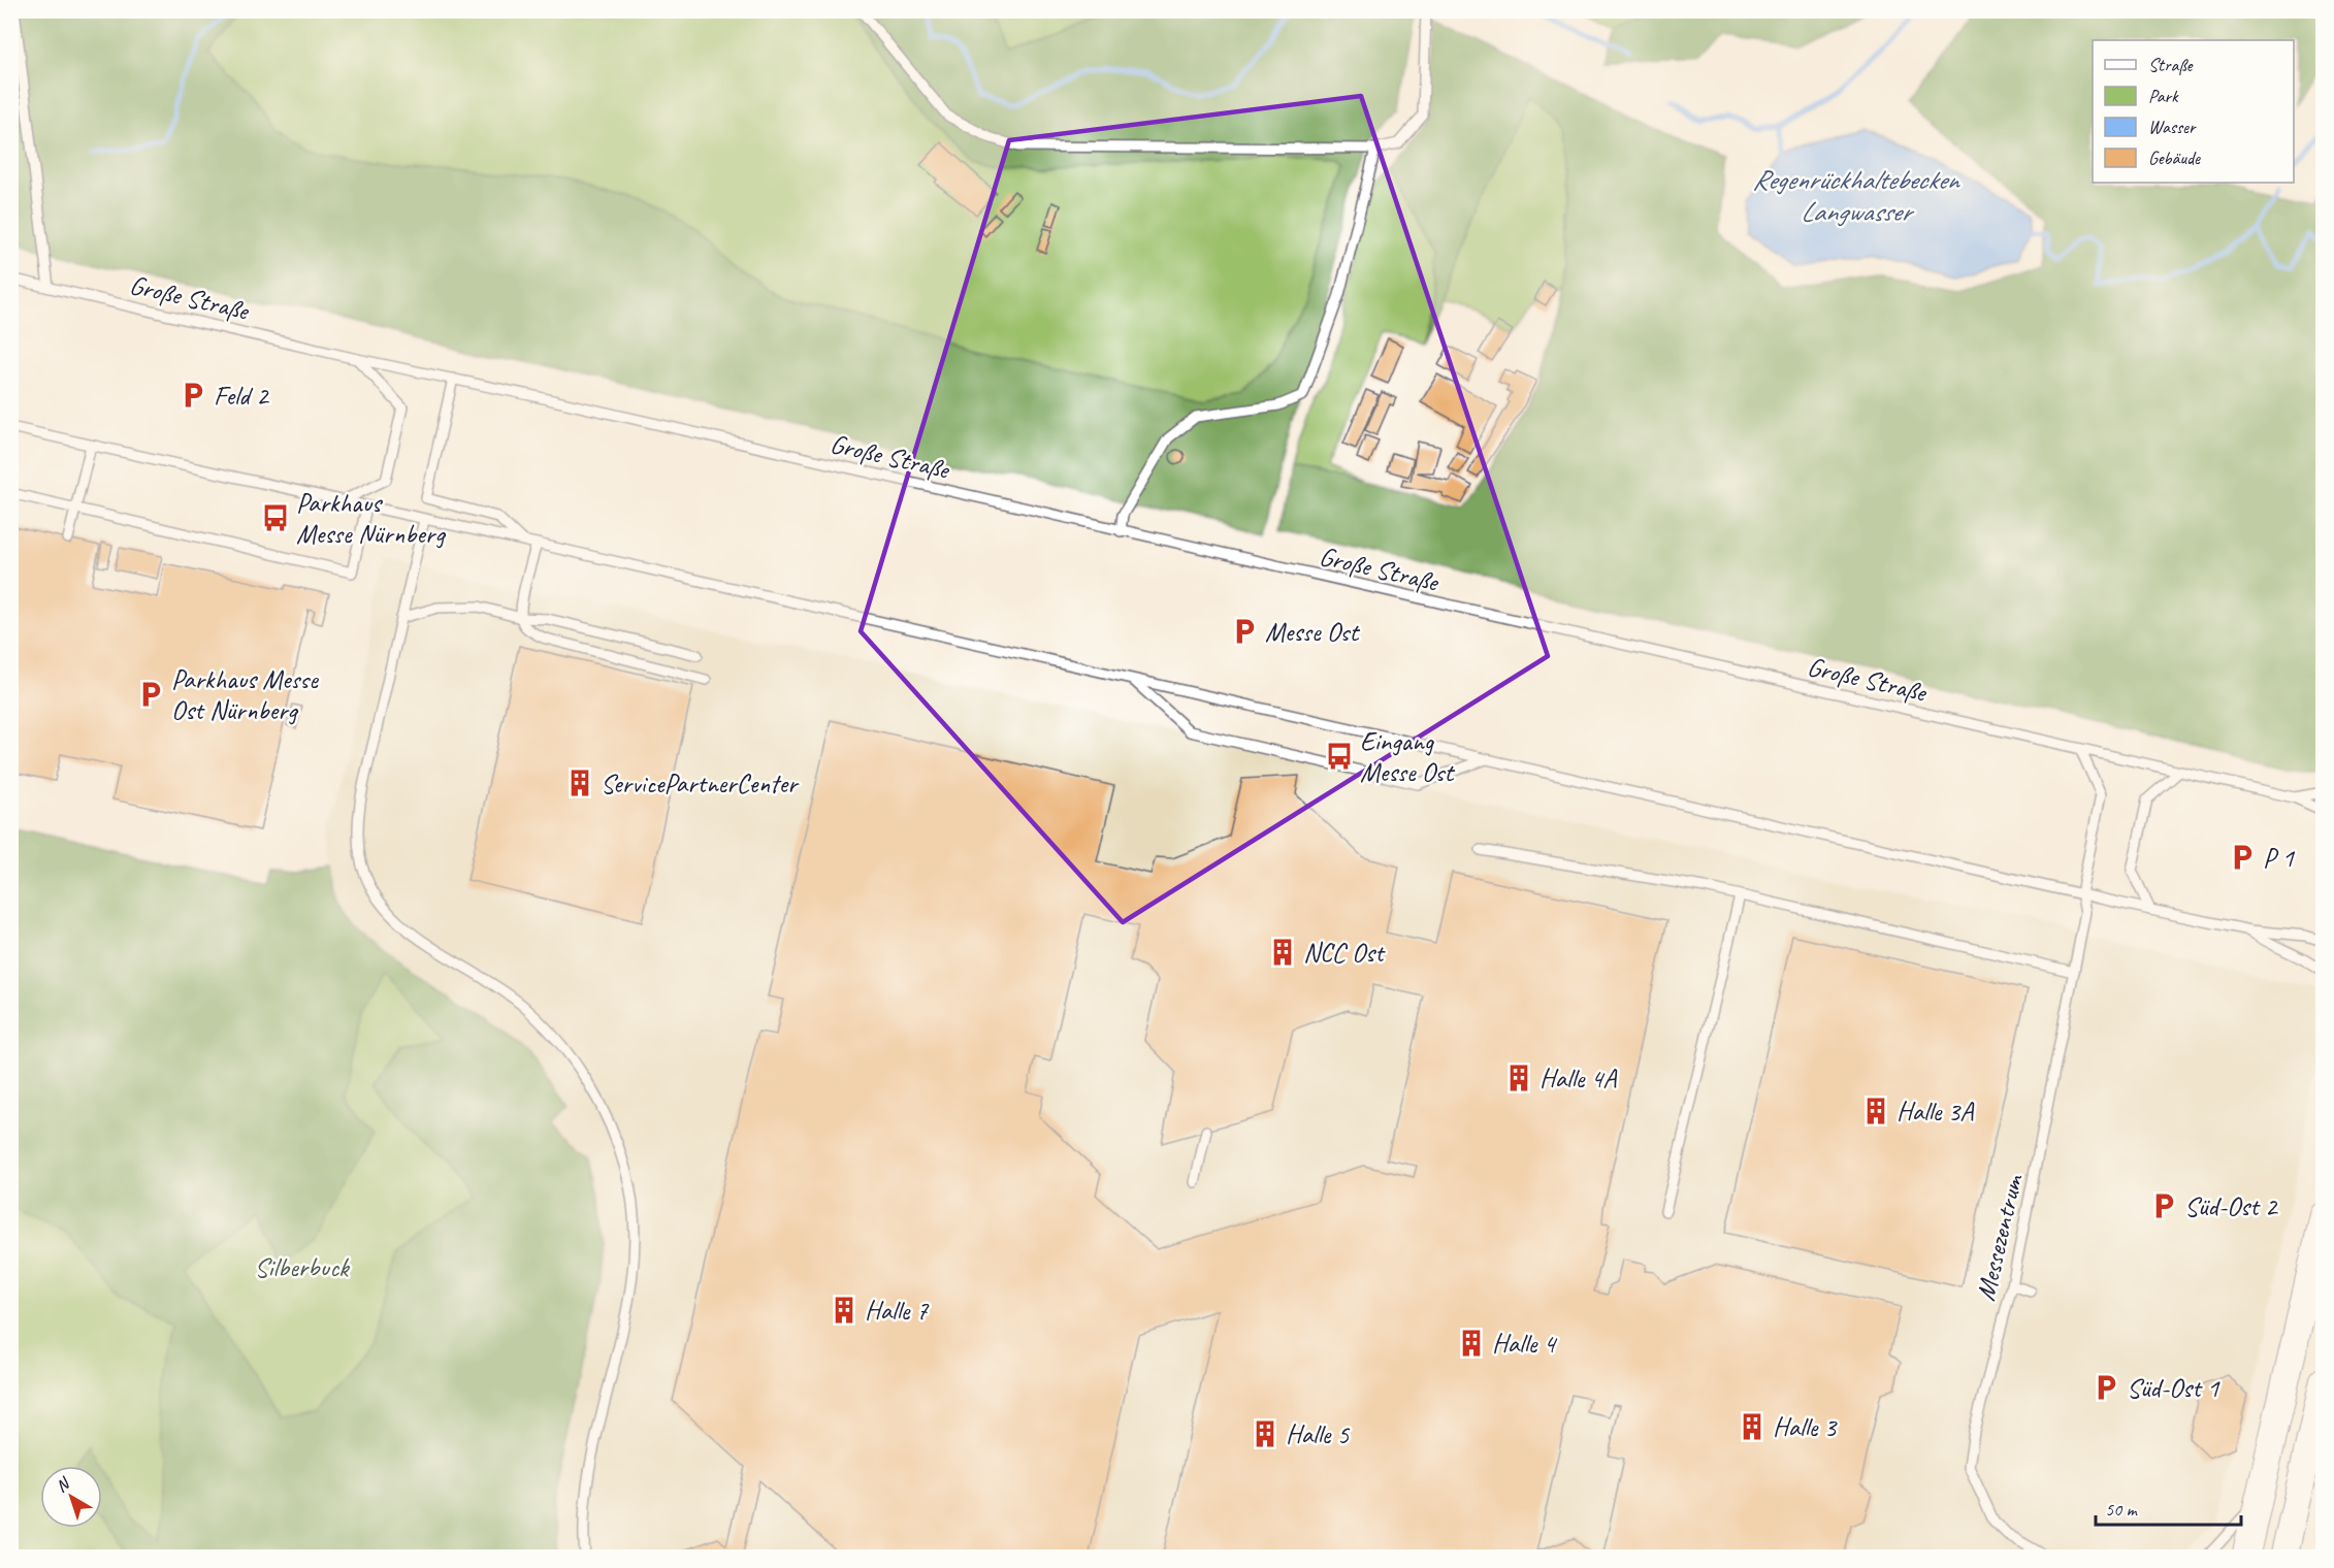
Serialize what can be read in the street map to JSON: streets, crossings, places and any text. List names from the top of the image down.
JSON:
{
  "streets": {
    "lane": ["Große Straße", "Messezentrum"]
  },
  "crossings": [
    ["Große Straße", "Messezentrum"]
  ],
  "water": ["Regenrückhaltebecken Langwasser"],
  "parks": ["Silberbuck"],
  "places": {
    "parking": [
      "Feld 2",
      "Messe Ost",
      "Parkhaus Messe Ost Nürnberg",
      "P 1",
      "Süd-Ost 2",
      "Süd-Ost 1"
    ],
    "bus stop": ["Parkhaus Messe Nürnberg", "Eingang Messe Ost"],
    "building": [
      "ServicePartnerCenter",
      "NCC Ost",
      "Halle 4A",
      "Halle 3A",
      "Halle 7",
      "Halle 4",
      "Halle 3",
      "Halle 5"
    ]
  },
  "legend": [
    "Straße",
    "Park",
    "Wasser",
    "Gebäude"
  ],
  "scale_bar": "50 m",
  "north": "top left"
}
